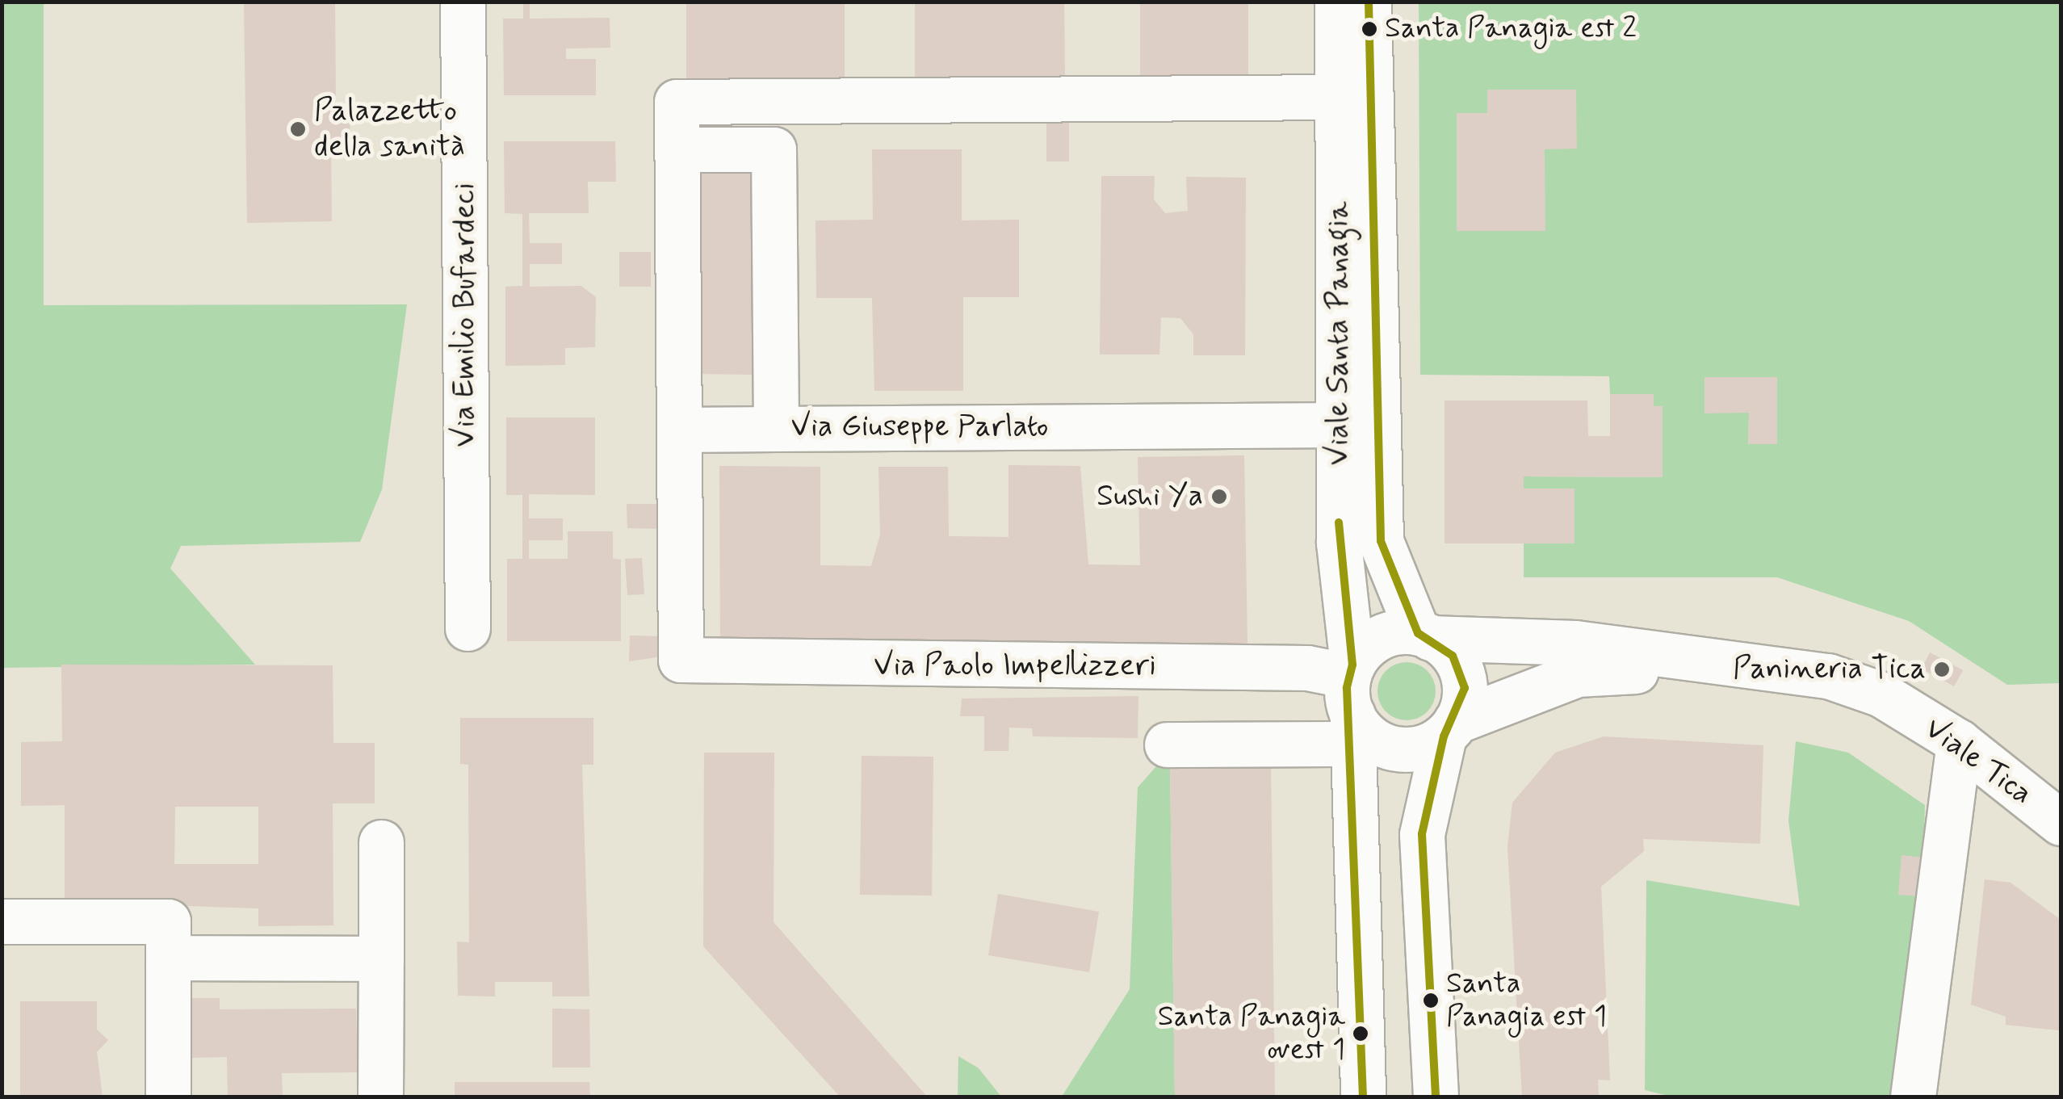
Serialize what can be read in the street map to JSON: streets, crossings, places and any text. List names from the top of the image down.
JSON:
{
  "streets": {
    "main road": [
      "Via Emilio Bufardeci",
      "Viale Santa Panagia",
      "Via Giuseppe Parlato",
      "Via Paolo Impellizzeri",
      "Viale Tica"
    ]
  },
  "crossings": [
    ["Viale Santa Panagia", "Via Giuseppe Parlato"],
    ["Viale Santa Panagia", "Via Paolo Impellizzeri"]
  ],
  "places": [
    "Santa Panagia est 2",
    "Palazzetto della sanità",
    "Sushi Ya",
    "Panineria Tica",
    "Santa Panagia est 1",
    "Santa Panagia ovest 1"
  ]
}
